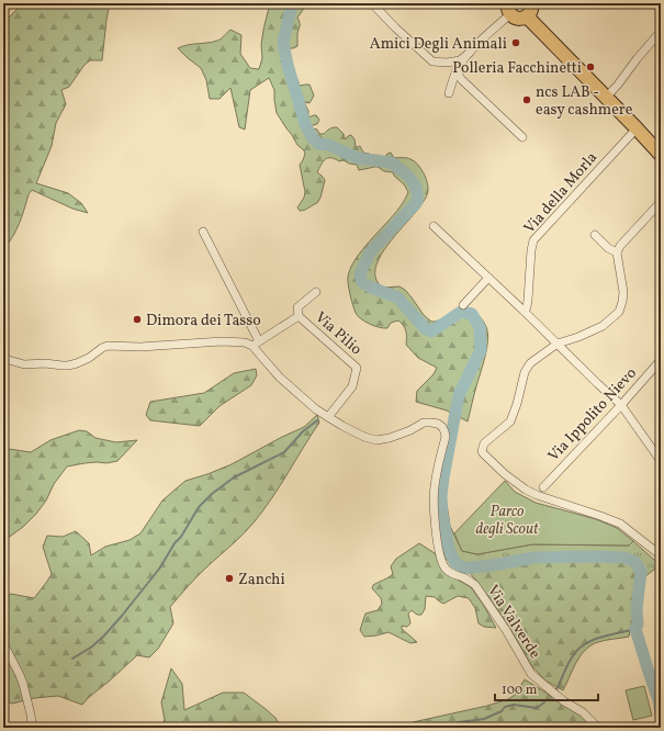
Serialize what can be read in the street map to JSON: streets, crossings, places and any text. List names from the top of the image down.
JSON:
{
  "streets": {
    "street": [
      "Via della Morla",
      "Via Pilio",
      "Via Ippolito Nievo",
      "Via Valverde"
    ]
  },
  "crossings": [
    ["Via Pilio", "Via Valverde"]
  ],
  "parks": ["Parco degli Scout"],
  "places": [
    "Amici Degli Animali",
    "Polleria Facchinetti",
    "ncs LAB - easy cashmere",
    "Dimora dei Tasso",
    "Zanchi"
  ],
  "scale_bar": "100 m"
}
